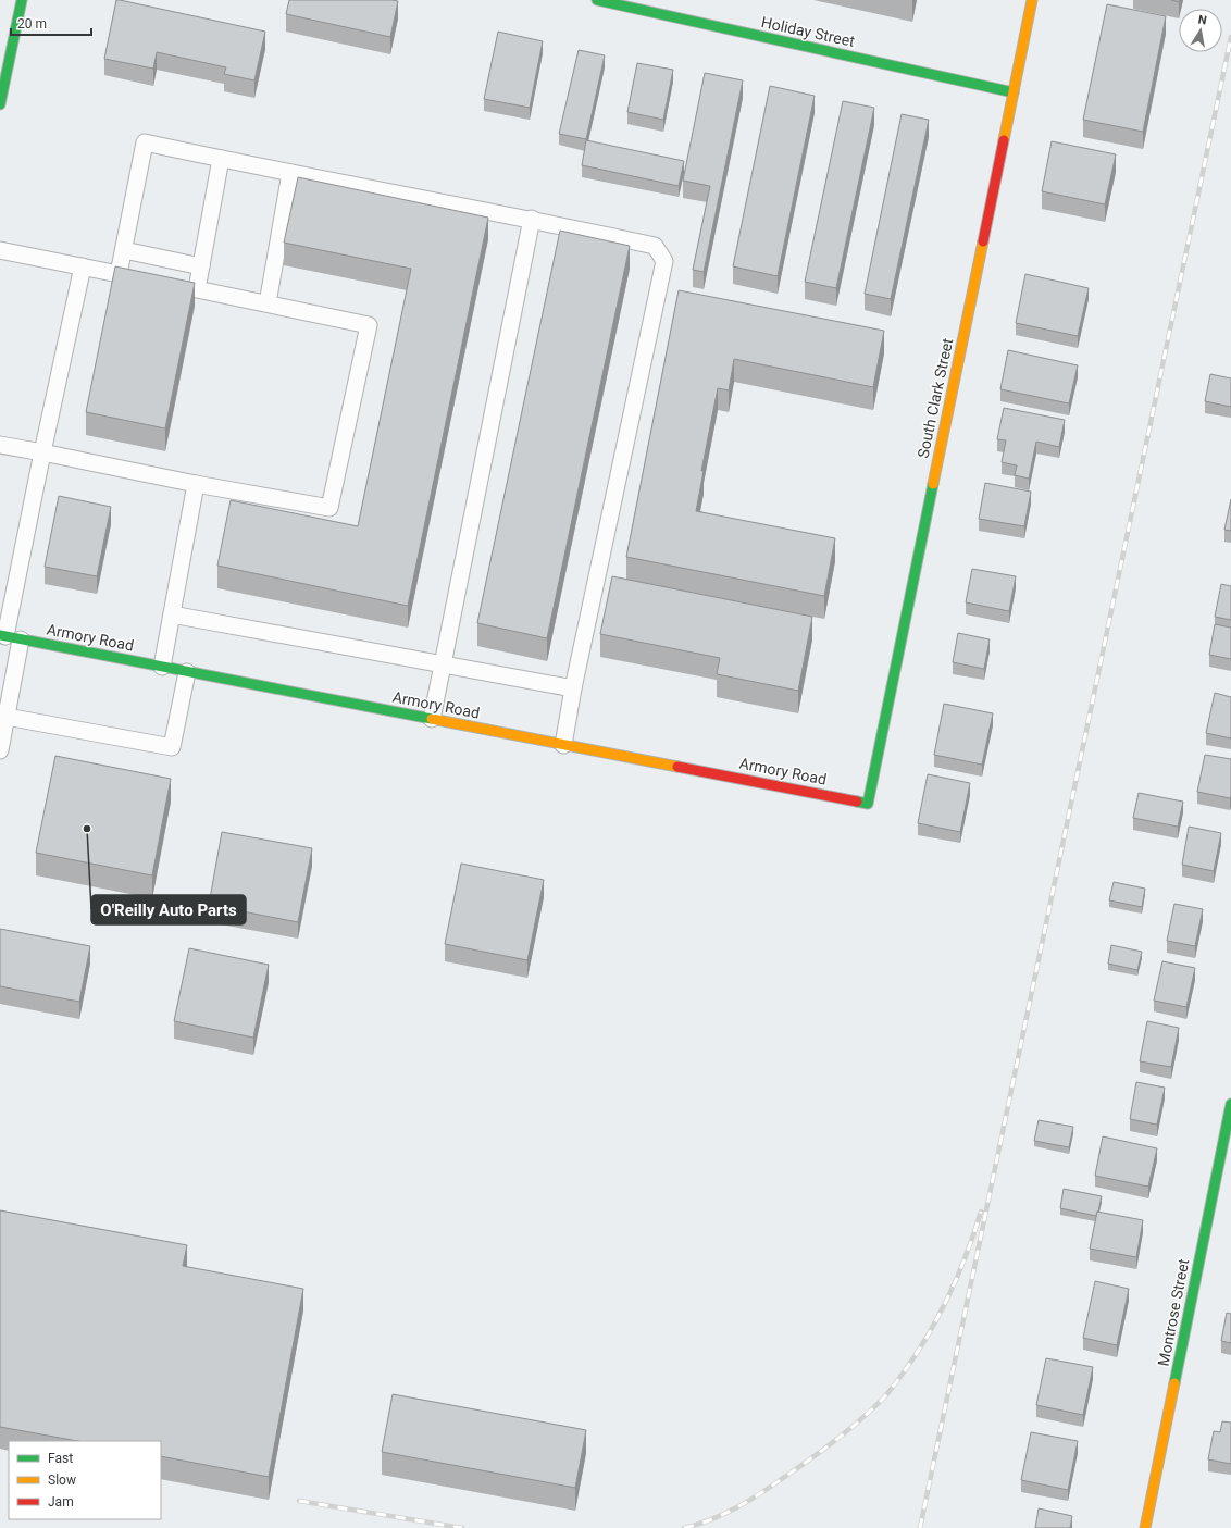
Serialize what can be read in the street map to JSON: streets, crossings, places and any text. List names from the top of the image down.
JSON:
{
  "streets": {
    "street": [
      "Holiday Street",
      "South Clark Street",
      "Armory Road",
      "Montrose Street"
    ]
  },
  "crossings": [
    ["Holiday Street", "South Clark Street"],
    ["South Clark Street", "Armory Road"]
  ],
  "places": ["O'Reilly Auto Parts"],
  "legend": ["Fast", "Slow", "Jam"],
  "scale_bar": "20 m",
  "north": "top"
}
